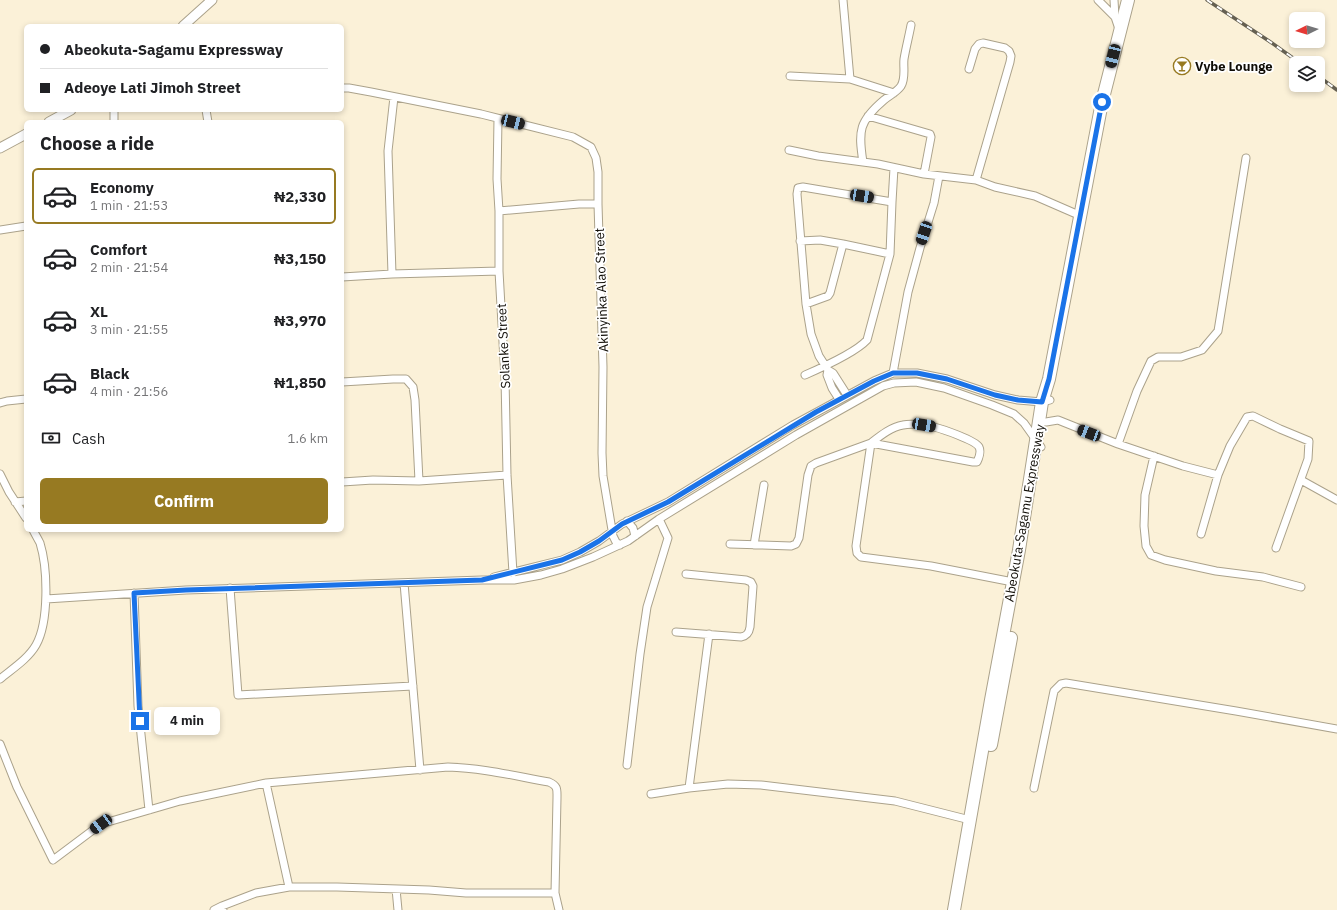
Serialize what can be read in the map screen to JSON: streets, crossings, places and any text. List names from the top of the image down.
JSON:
{
  "streets": {
    "highway": ["Abeokuta-Sagamu Expressway"],
    "street": ["Akinyinka Alao Street", "Solanke Street"]
  },
  "crossings": [
    ["Akinyinka Alao Street", "Solanke Street"]
  ],
  "places": {
    "bar": ["Vybe Lounge"]
  },
  "north": "left",
  "page": {
    "banner": ["Abeokuta-Sagamu Expressway", "Adeoye Lati Jimoh Street"],
    "heading": "Choose a ride",
    "list": [
      {
        "name": "Economy",
        "note": "1 min · 21:53",
        "value": "₦2,330"
      },
      {
        "name": "Comfort",
        "note": "2 min · 21:54",
        "value": "₦3,150"
      },
      {
        "name": "XL",
        "note": "3 min · 21:55",
        "value": "₦3,970"
      },
      {
        "name": "Black",
        "note": "4 min · 21:56",
        "value": "₦1,850"
      }
    ],
    "pay": ["Cash", "1.6 km"],
    "buttons": "Confirm",
    "bubble": "4 min"
  }
}
